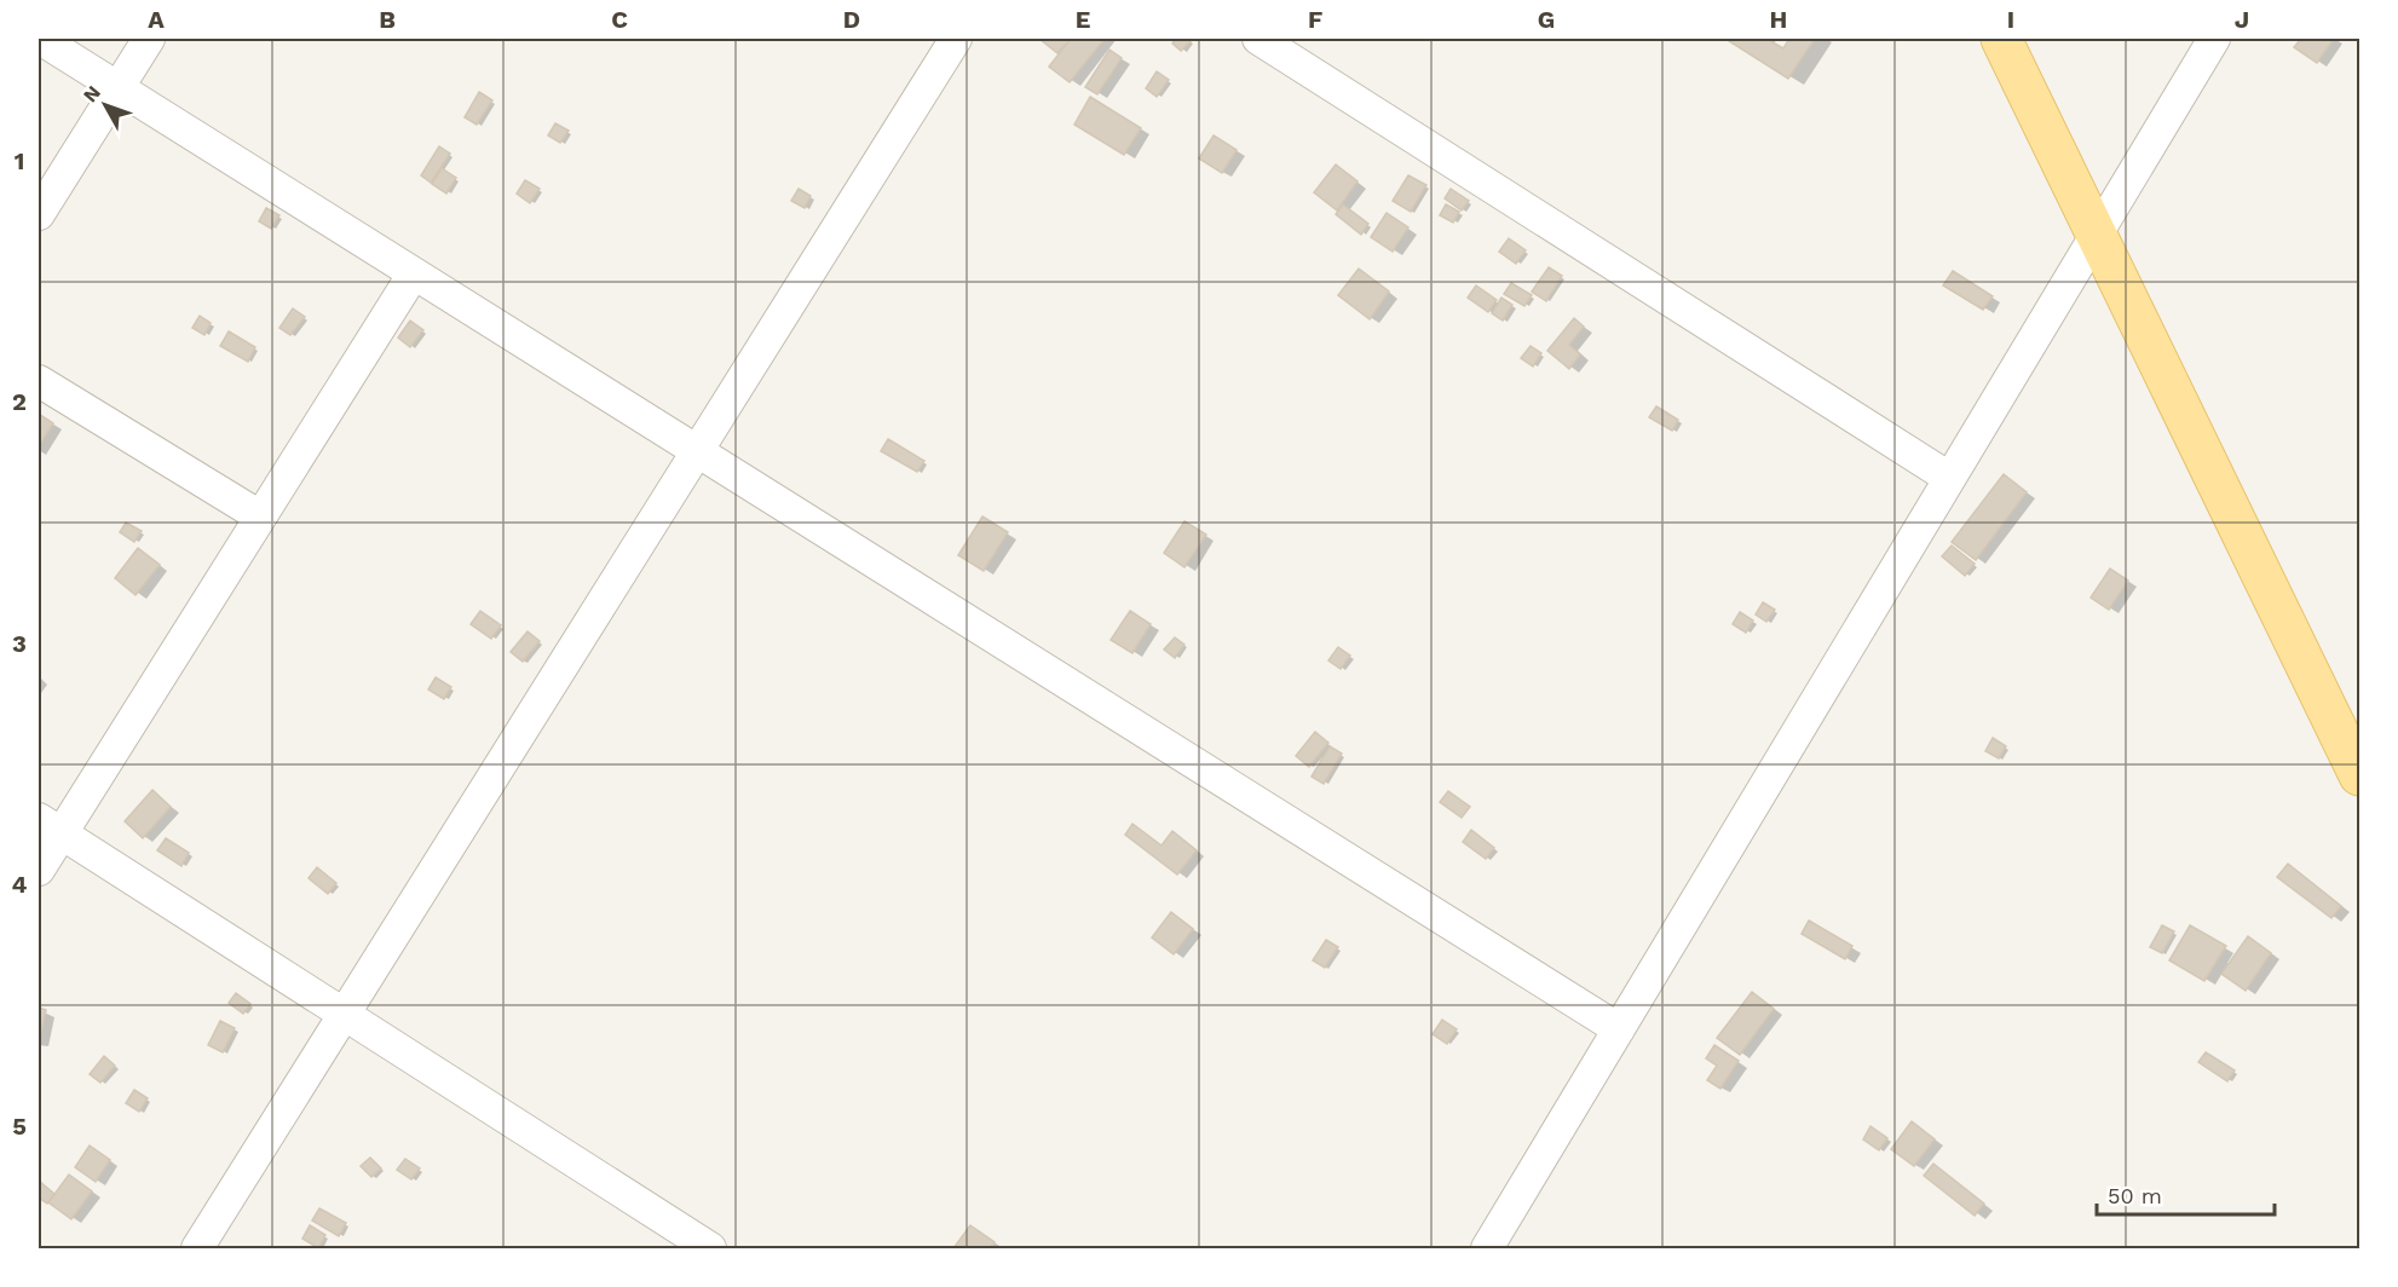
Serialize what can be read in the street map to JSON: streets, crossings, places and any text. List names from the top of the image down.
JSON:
{
  "scale_bar": "50 m",
  "north": "top left",
  "grid": {
    "columns": [
      "A",
      "B",
      "C",
      "D",
      "E",
      "F",
      "G",
      "H",
      "I",
      "J"
    ],
    "rows": [
      "1",
      "2",
      "3",
      "4",
      "5"
    ]
  }
}
